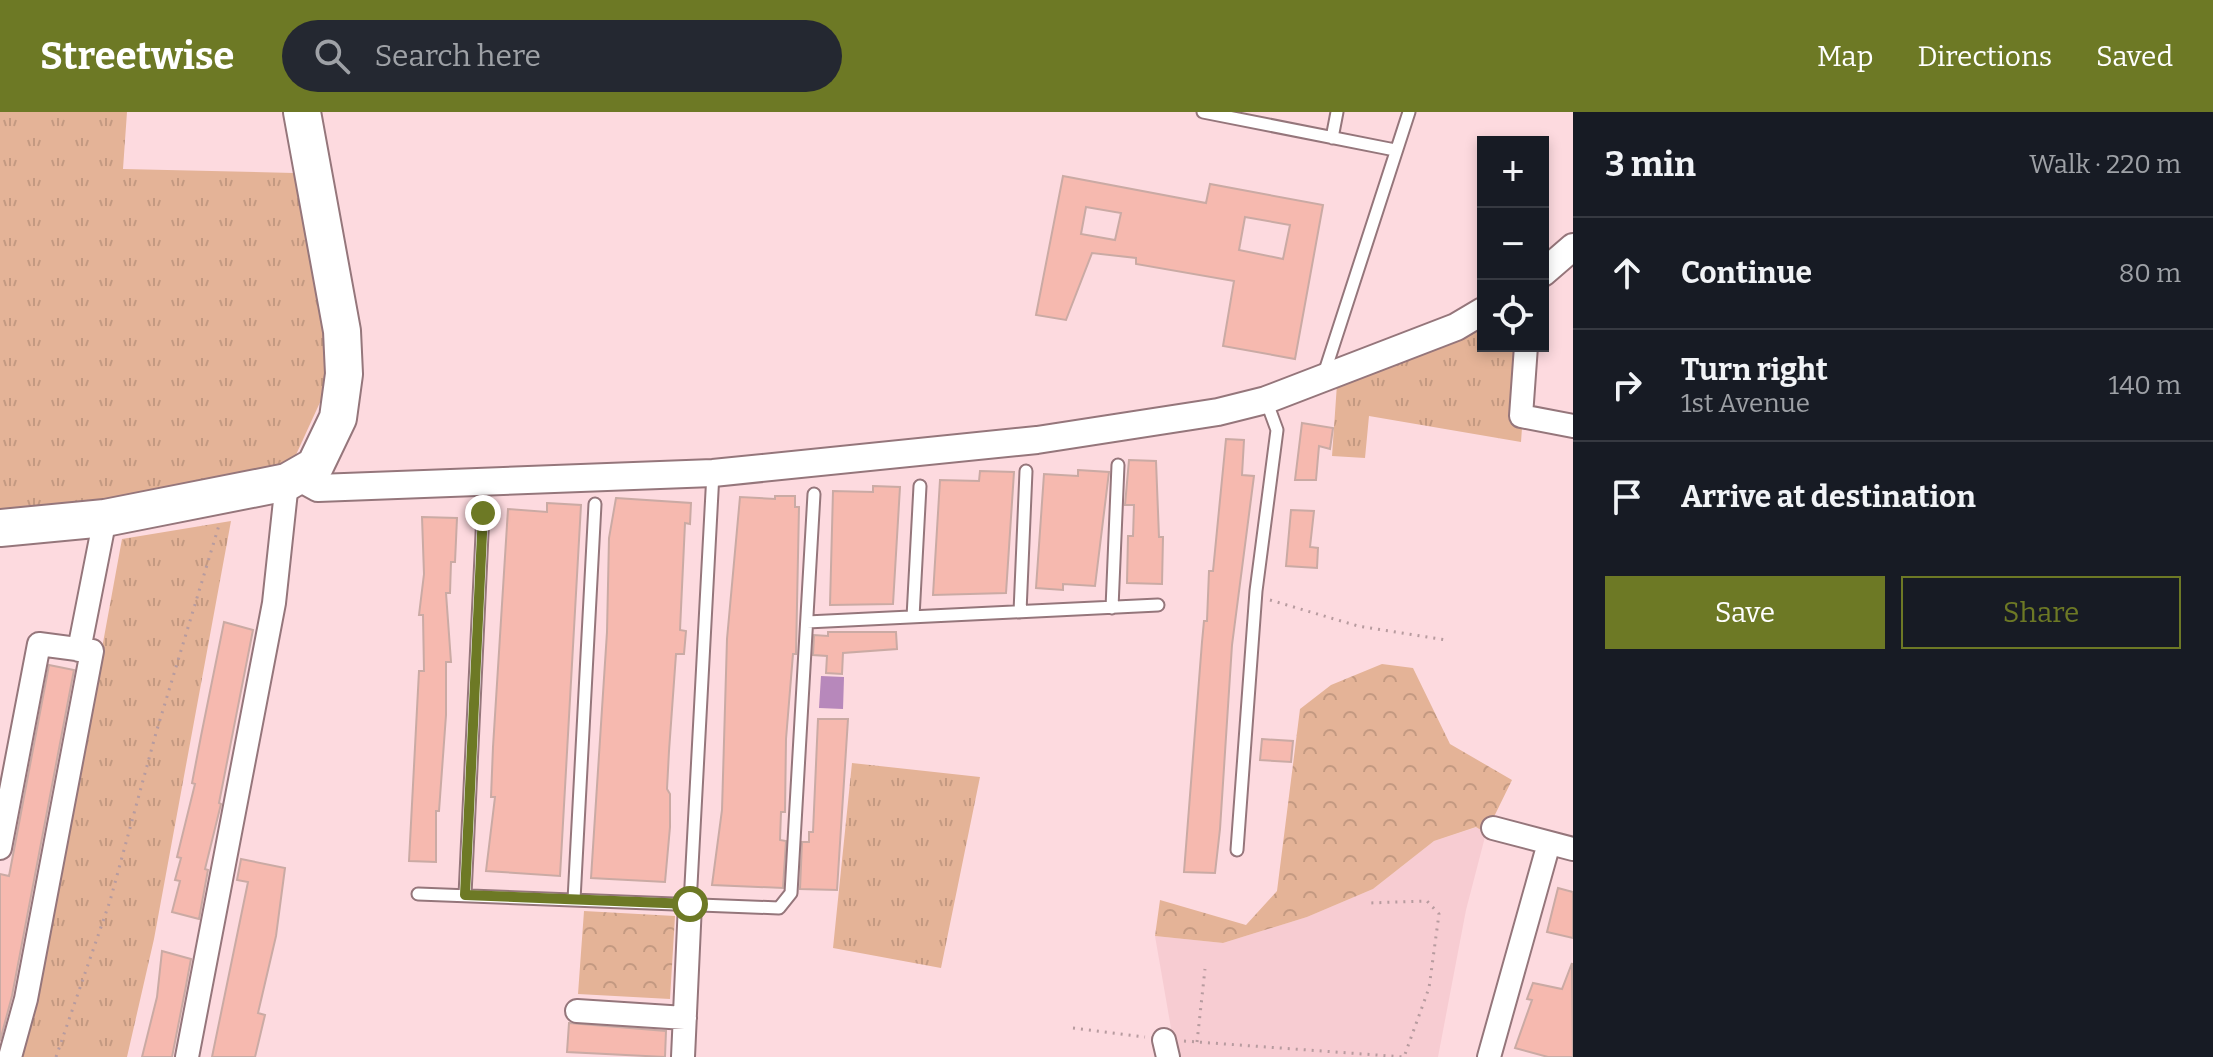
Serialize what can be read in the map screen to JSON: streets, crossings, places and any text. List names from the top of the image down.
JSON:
{
  "page": {
    "header": "Streetwise",
    "search": "Search here",
    "nav": ["Map", "Directions", "Saved"],
    "heading": ["3 min", "Walk · 220 m"],
    "map_buttons": ["+", "−"],
    "list": [
      ["Continue", "80 m"],
      ["Turn right", "1st Avenue", "140 m"],
      "Arrive at destination"
    ],
    "buttons": ["Save", "Share"]
  }
}
